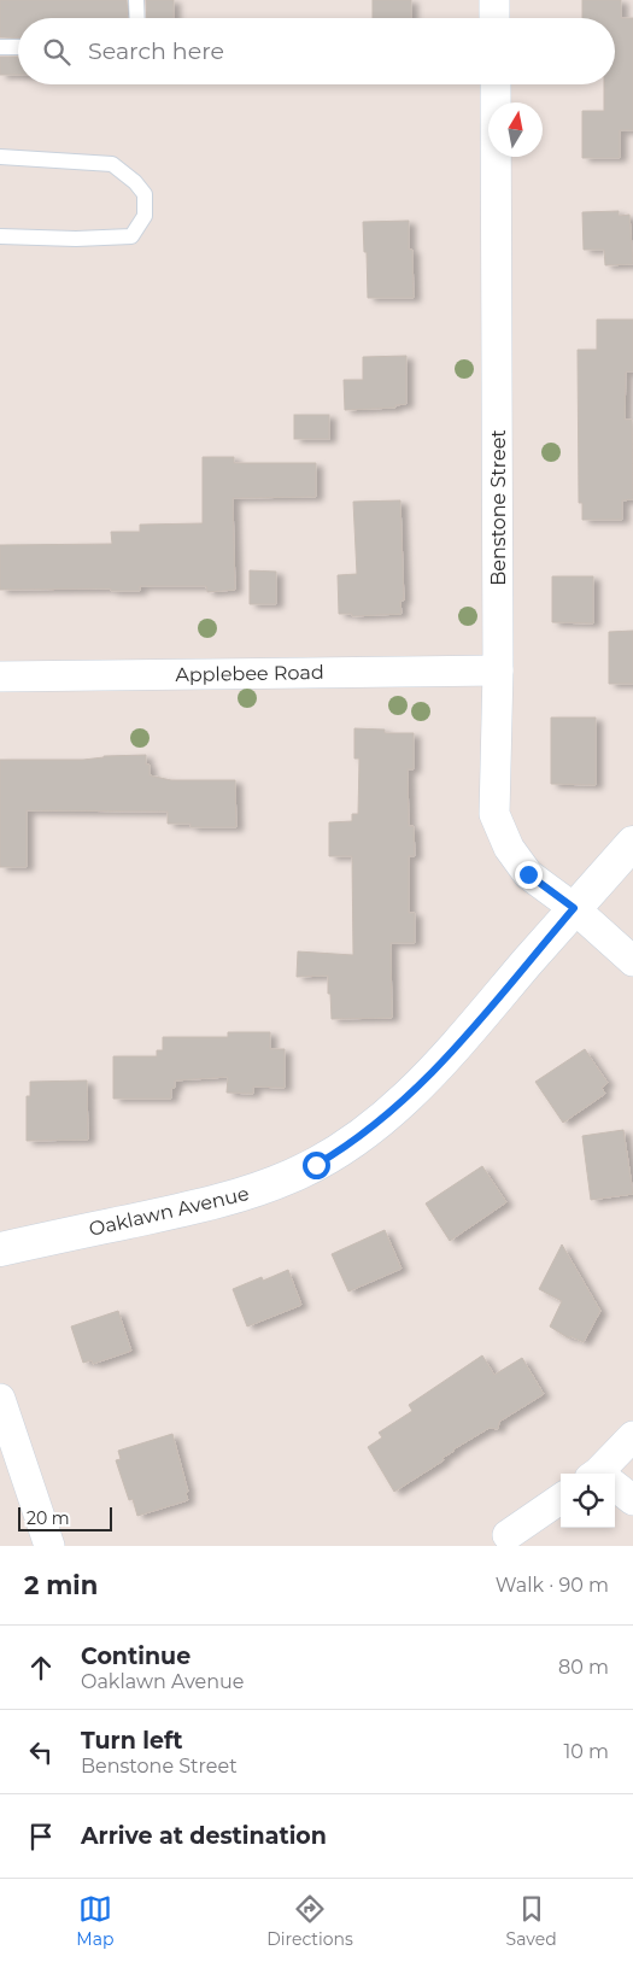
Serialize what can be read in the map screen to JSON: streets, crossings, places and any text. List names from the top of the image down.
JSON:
{
  "streets": {
    "street": ["Benstone Street", "Applebee Road", "Oaklawn Avenue"]
  },
  "crossings": [
    ["Benstone Street", "Applebee Road"],
    ["Benstone Street", "Oaklawn Avenue"]
  ],
  "scale_bar": "20 m",
  "north": "top",
  "page": {
    "search": "Search here",
    "scale": "20 m",
    "heading": ["2 min", "Walk · 90 m"],
    "list": [
      ["Continue", "Oaklawn Avenue", "80 m"],
      ["Turn left", "Benstone Street", "10 m"],
      "Arrive at destination"
    ],
    "nav": ["Map", "Directions", "Saved"]
  }
}
